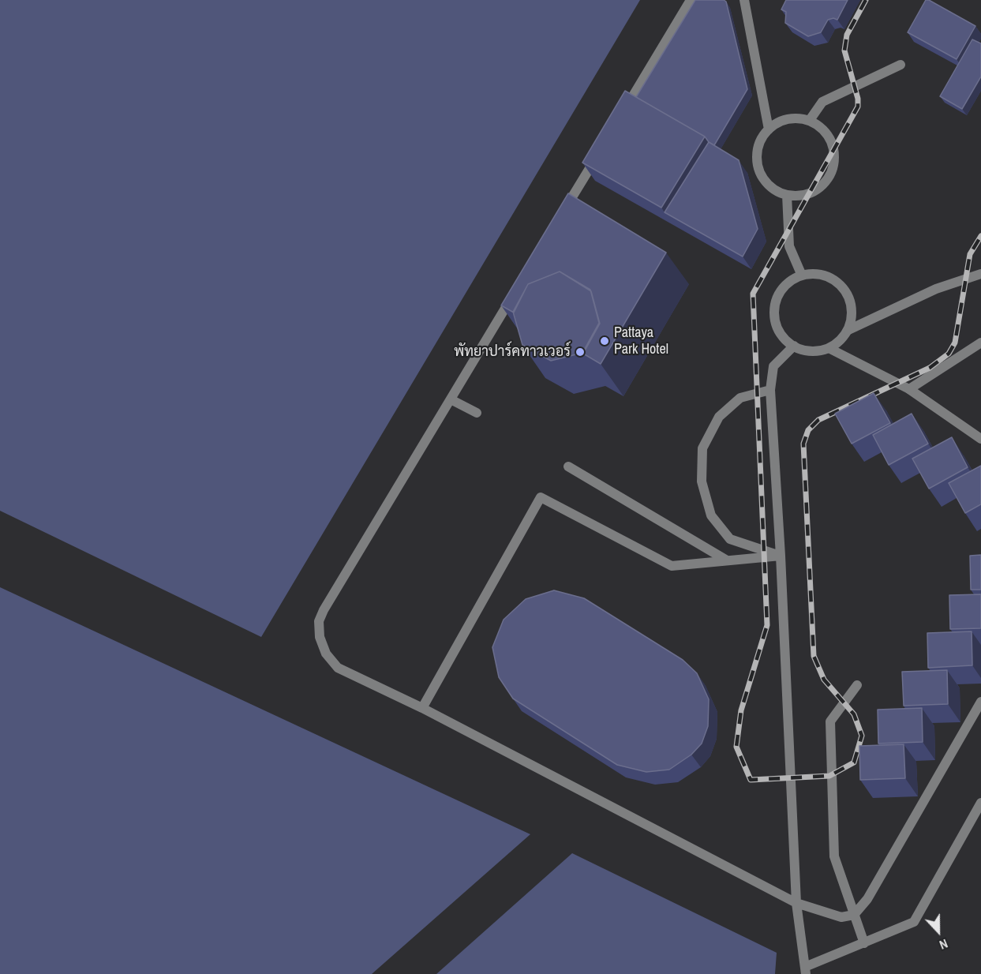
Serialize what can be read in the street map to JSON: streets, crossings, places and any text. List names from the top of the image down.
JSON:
{
  "places": ["Pattaya Park Hotel", "พัทยาปาร์คทาวเวอร์"],
  "north": "bottom"
}
